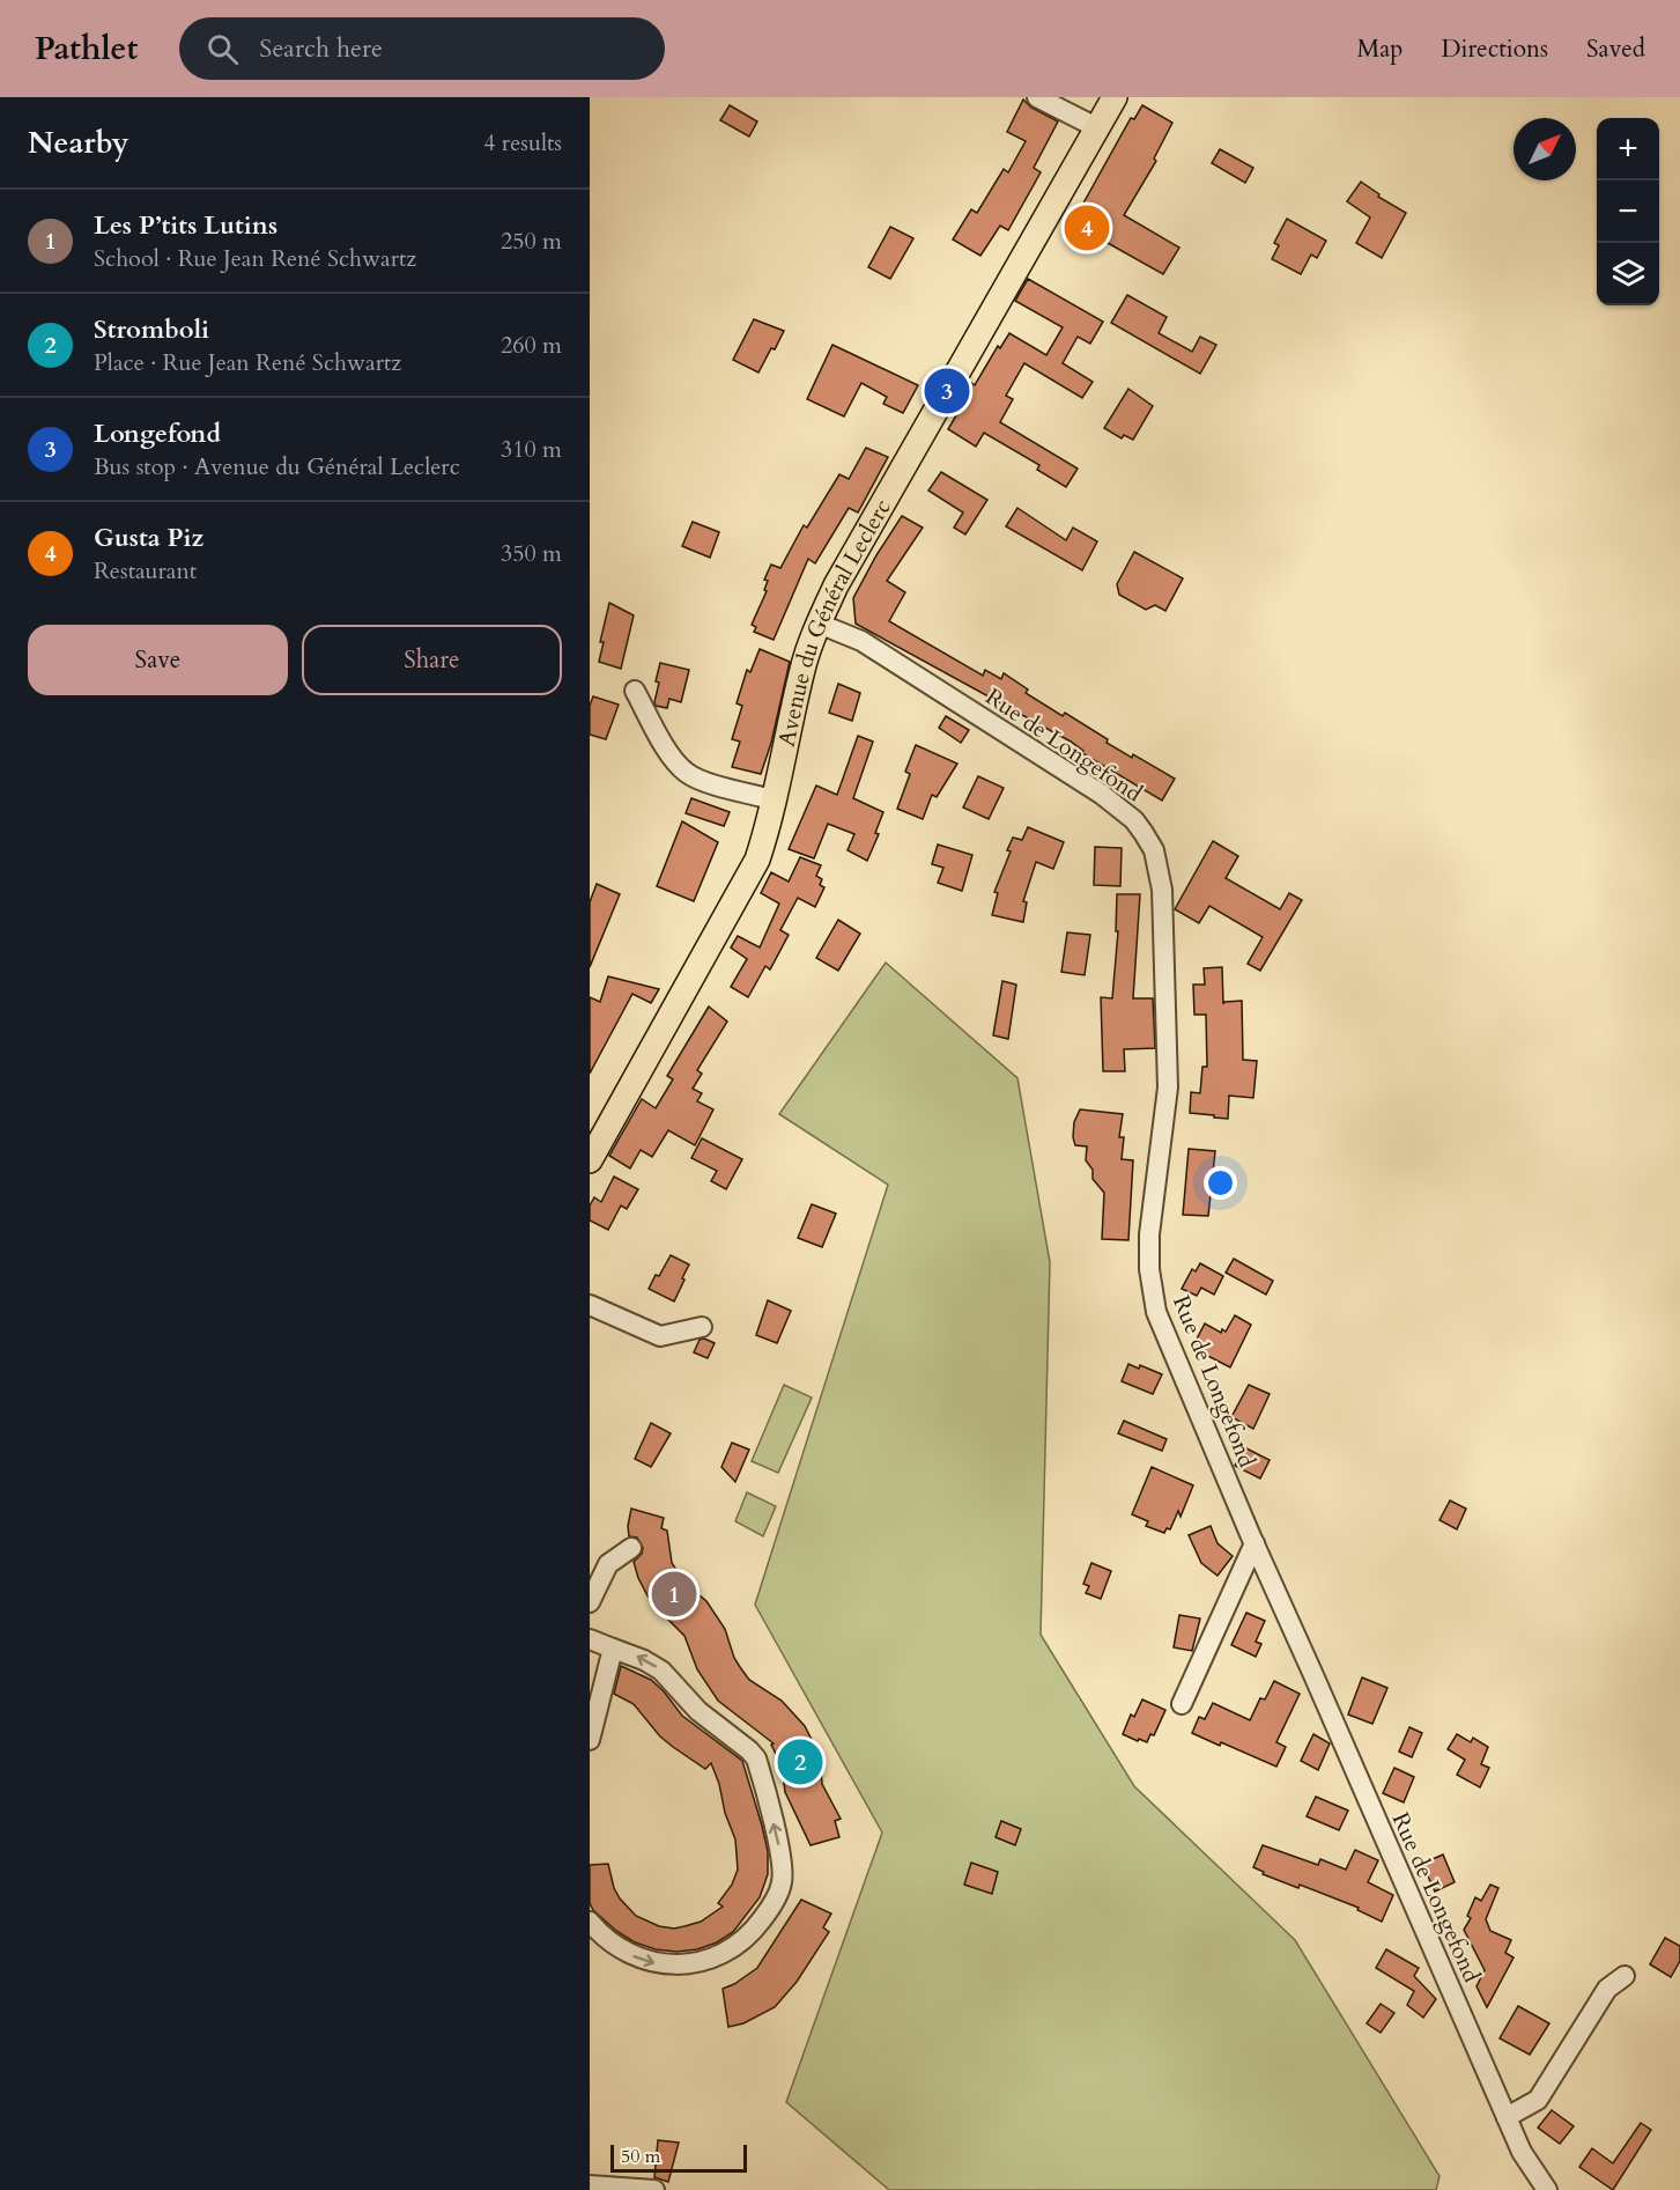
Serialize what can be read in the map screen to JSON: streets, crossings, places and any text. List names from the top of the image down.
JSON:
{
  "streets": {
    "main road": ["Avenue du Général Leclerc"],
    "street": ["Rue de Longefond"]
  },
  "crossings": [
    ["Avenue du Général Leclerc", "Rue de Longefond"]
  ],
  "scale_bar": "50 m",
  "north": "top right",
  "page": {
    "header": "Pathlet",
    "search": "Search here",
    "nav": ["Map", "Directions", "Saved"],
    "heading": ["Nearby", "4 results"],
    "map_buttons": ["+", "−"],
    "list": [
      {
        "mark": "1",
        "name": "Les P’tits Lutins",
        "note": "School · Rue Jean René Schwartz",
        "value": "250 m"
      },
      {
        "mark": "2",
        "name": "Stromboli",
        "note": "Place · Rue Jean René Schwartz",
        "value": "260 m"
      },
      {
        "mark": "3",
        "name": "Longefond",
        "note": "Bus stop · Avenue du Général Leclerc",
        "value": "310 m"
      },
      {
        "mark": "4",
        "name": "Gusta Piz",
        "note": "Restaurant",
        "value": "350 m"
      }
    ],
    "pins": [
      "4",
      "3",
      "1",
      "2"
    ],
    "buttons": ["Save", "Share"],
    "scale": "50 m"
  }
}
